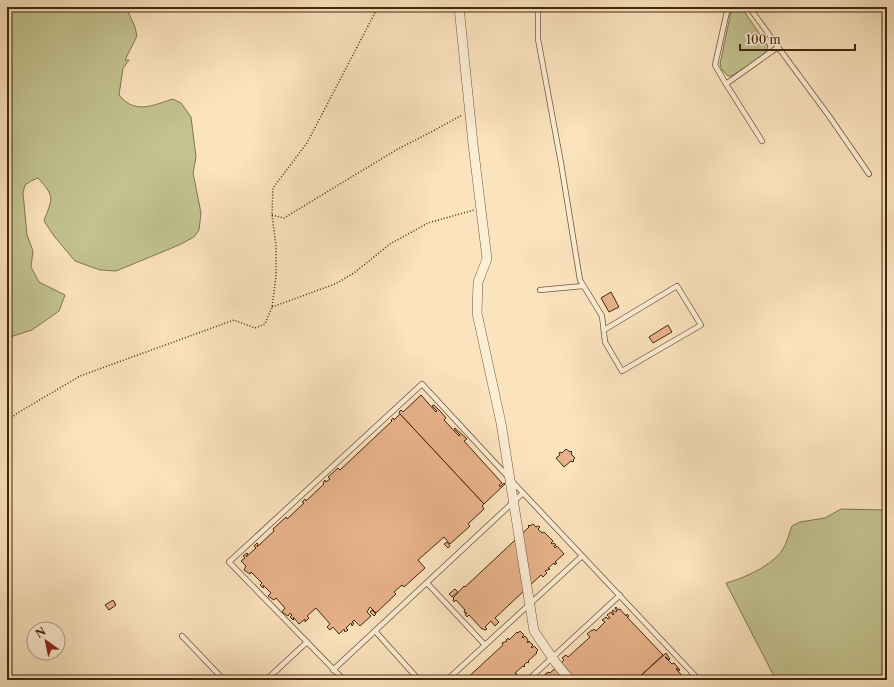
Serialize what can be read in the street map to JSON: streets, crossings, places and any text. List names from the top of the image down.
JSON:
{
  "scale_bar": "100 m",
  "north": "top left"
}
